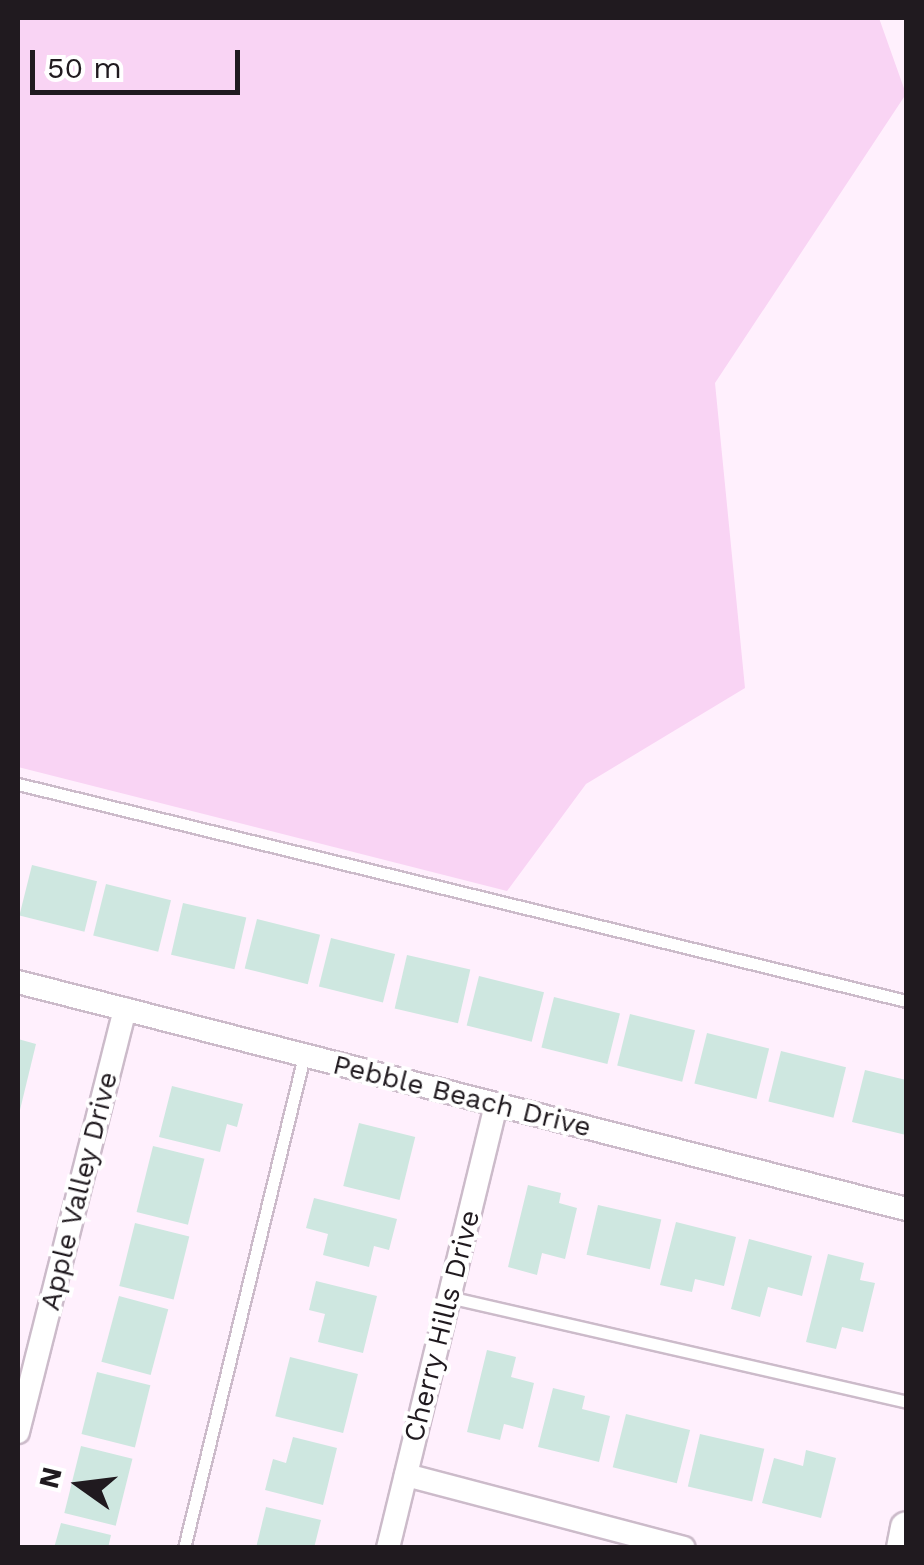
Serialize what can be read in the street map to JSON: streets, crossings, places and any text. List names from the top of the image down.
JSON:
{
  "streets": {
    "street": ["Pebble Beach Drive", "Apple Valley Drive", "Cherry Hills Drive"]
  },
  "crossings": [
    ["Pebble Beach Drive", "Apple Valley Drive"],
    ["Pebble Beach Drive", "Cherry Hills Drive"]
  ],
  "scale_bar": "50 m",
  "north": "left"
}
